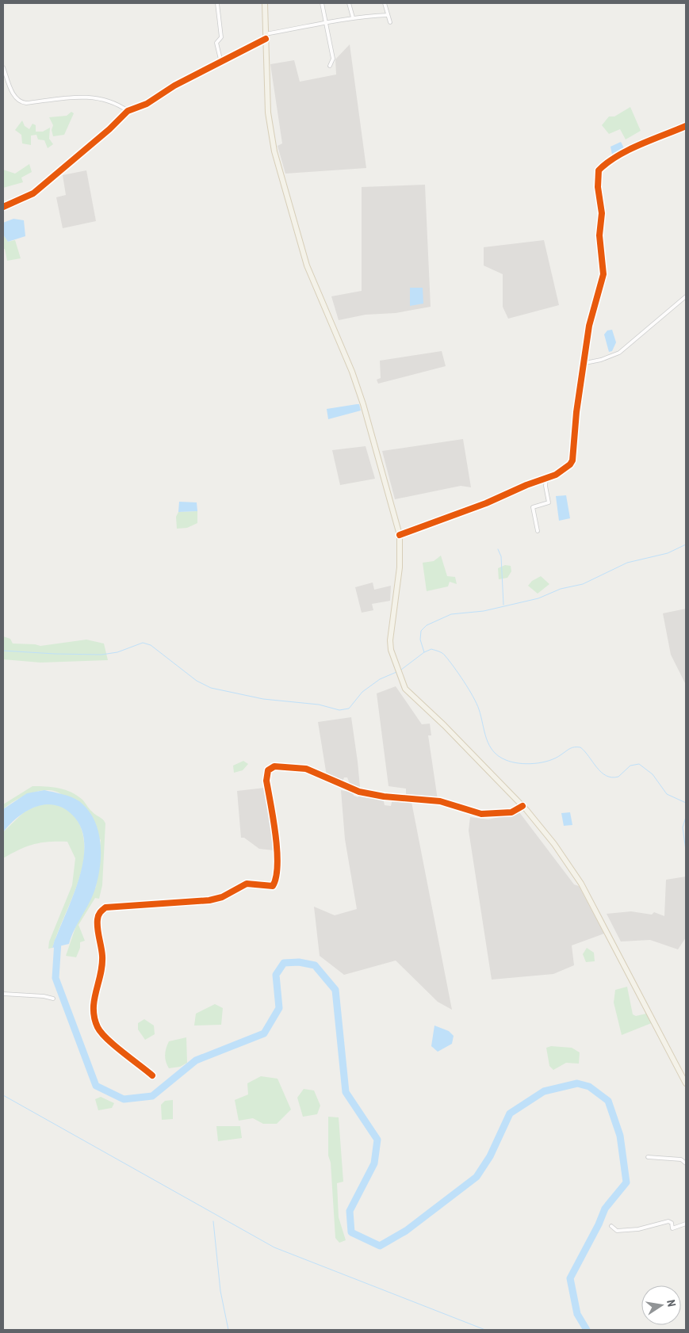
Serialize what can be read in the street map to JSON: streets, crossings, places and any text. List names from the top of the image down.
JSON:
{
  "north": "right"
}
